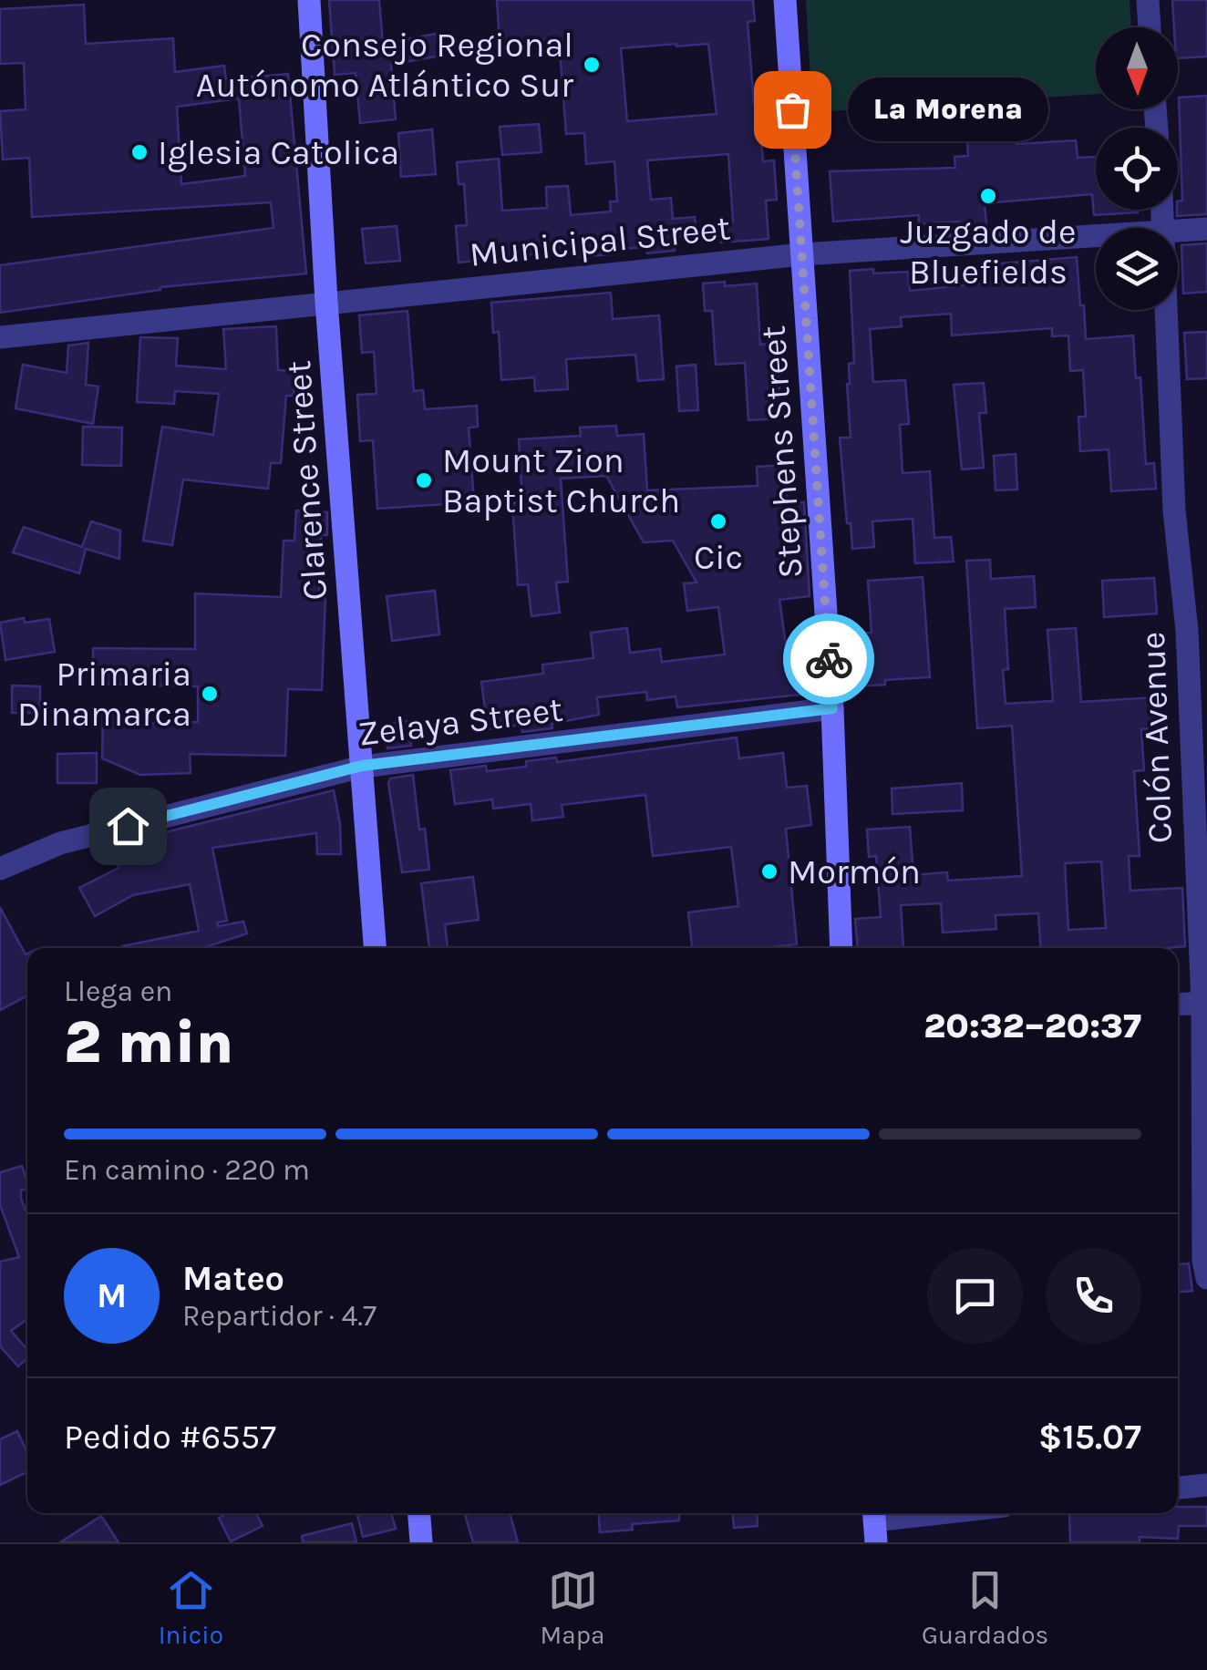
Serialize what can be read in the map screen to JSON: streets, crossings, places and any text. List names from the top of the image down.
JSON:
{
  "streets": {
    "street": [
      "Municipal Street",
      "Stephens Street",
      "Clarence Street",
      "Zelaya Street",
      "Colón Avenue"
    ]
  },
  "crossings": [
    ["Municipal Street", "Stephens Street"],
    ["Municipal Street", "Clarence Street"],
    ["Stephens Street", "Zelaya Street"],
    ["Clarence Street", "Zelaya Street"]
  ],
  "places": [
    "Consejo Regional Autónomo Atlántico Sur",
    "La Morena",
    "Iglesia Catolica",
    "Juzgado de Bluefields",
    "Mount Zion Baptist Church",
    "Cic",
    "Primaria Dinamarca",
    "Mormón"
  ],
  "north": "bottom",
  "page": {
    "bubble": "La Morena",
    "heading": ["2 min", "Llega en", "20:32–20:37"],
    "panel": [
      "Mateo",
      "Repartidor · 4.7",
      "Pedido #6557",
      "$15.07"
    ],
    "bar": "En camino · 220 m",
    "round": "M",
    "tabs": ["Inicio", "Mapa", "Guardados"]
  }
}
